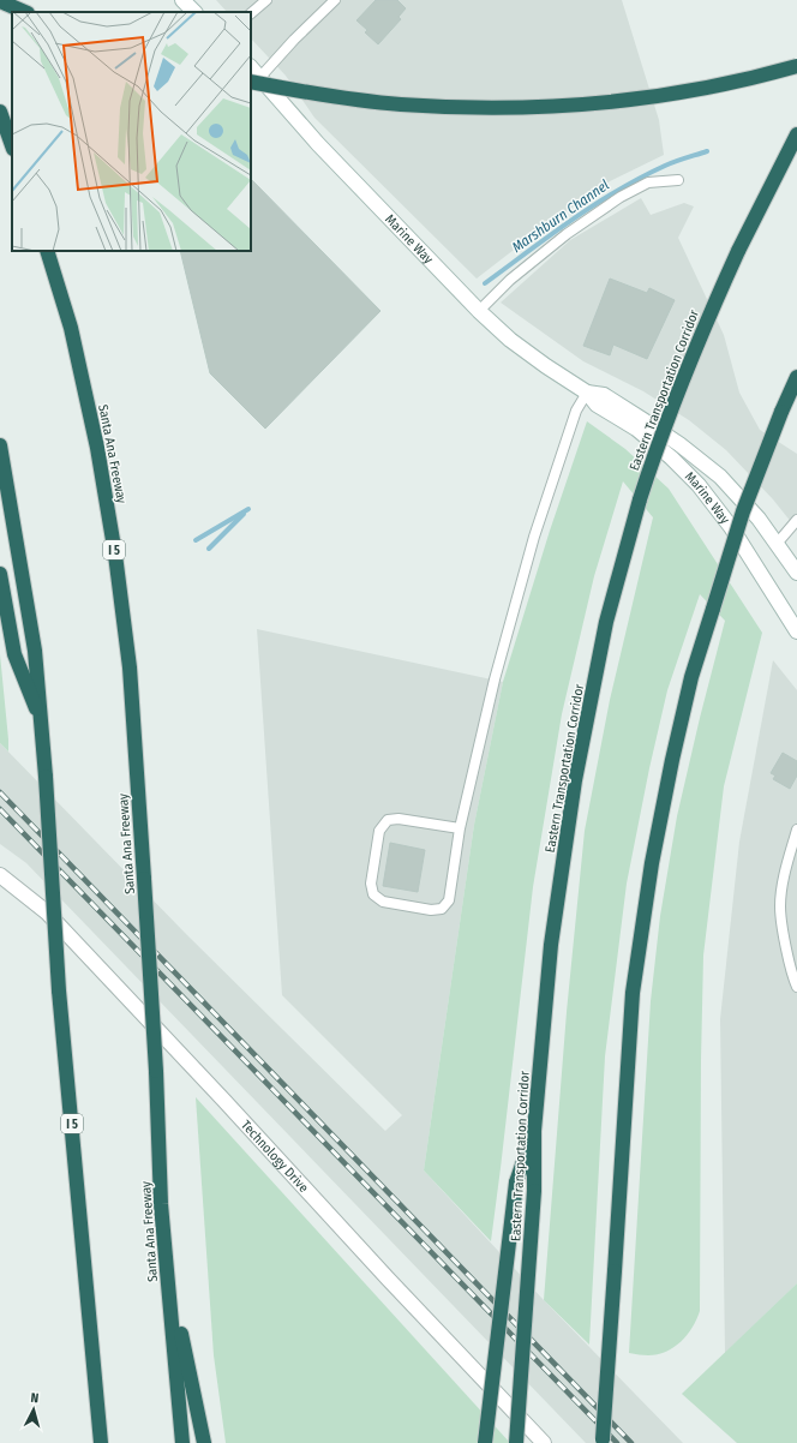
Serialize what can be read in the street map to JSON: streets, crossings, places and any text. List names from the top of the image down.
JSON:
{
  "streets": {
    "highway": ["Eastern Transportation Corridor", "Santa Ana Freeway", "I 5"],
    "main road": ["Marine Way", "Technology Drive"]
  },
  "water": ["Marshburn Channel"],
  "north": "top"
}
